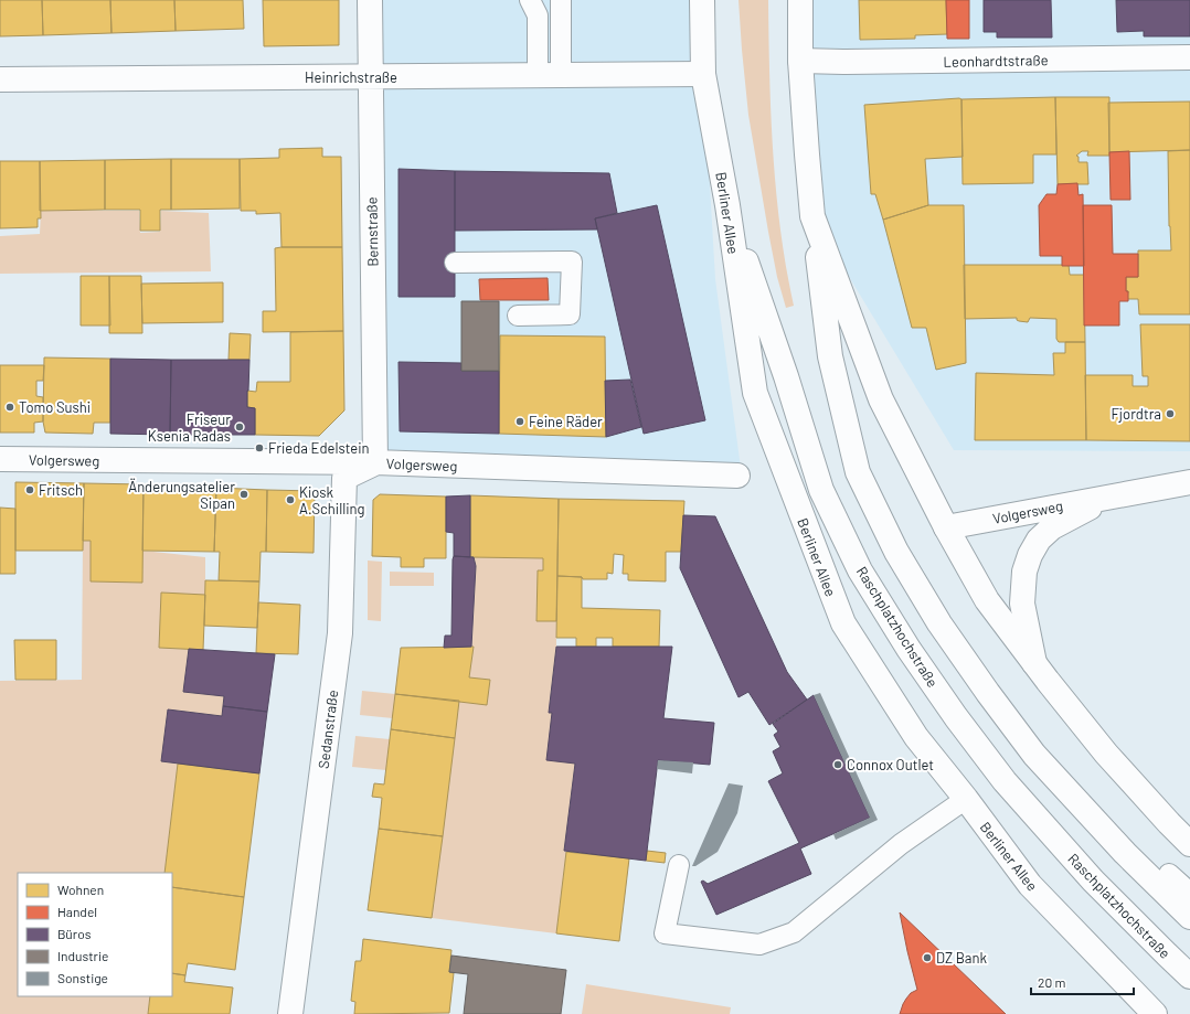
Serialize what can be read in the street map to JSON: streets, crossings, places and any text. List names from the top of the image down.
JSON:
{
  "streets": {
    "main road": [
      "Leonhardtstraße",
      "Heinrichstraße",
      "Berliner Allee",
      "Bernstraße",
      "Volgersweg",
      "Raschplatzhochstraße",
      "Sedanstraße"
    ]
  },
  "crossings": [
    ["Heinrichstraße", "Berliner Allee"],
    ["Heinrichstraße", "Bernstraße"],
    ["Berliner Allee", "Raschplatzhochstraße"],
    ["Bernstraße", "Volgersweg"],
    ["Bernstraße", "Sedanstraße"],
    ["Volgersweg", "Sedanstraße"]
  ],
  "places": [
    "Tomo Sushi",
    "Fjordtra",
    "Feine Räder",
    "Friseur Ksenia Radas",
    "Frieda Edelstein",
    "Fritsch",
    "Änderungsatelier Sipan",
    "Kiosk A.Schilling",
    "Connox Outlet",
    "DZ Bank"
  ],
  "legend": [
    "Wohnen",
    "Handel",
    "Büros",
    "Industrie",
    "Sonstige"
  ],
  "scale_bar": "20 m"
}
